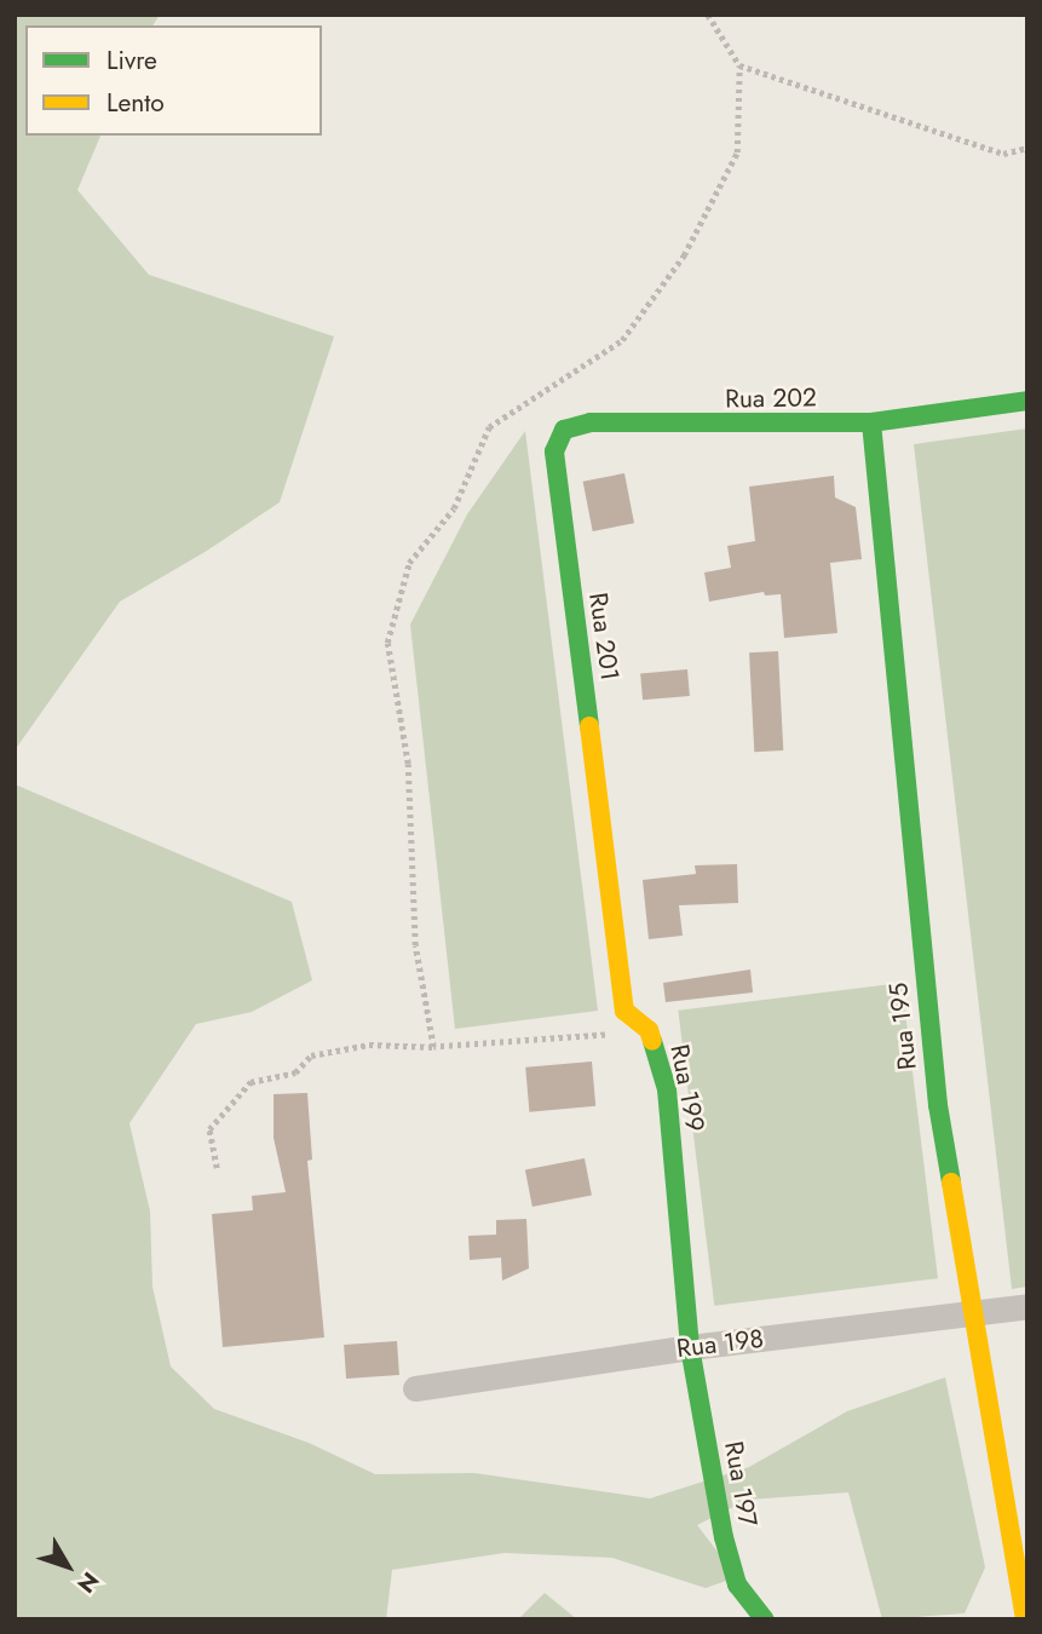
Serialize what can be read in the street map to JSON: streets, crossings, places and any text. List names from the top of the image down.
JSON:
{
  "streets": {
    "street": [
      "Rua 202",
      "Rua 201",
      "Rua 195",
      "Rua 199",
      "Rua 198",
      "Rua 197"
    ]
  },
  "crossings": [
    ["Rua 202", "Rua 201"],
    ["Rua 202", "Rua 195"],
    ["Rua 201", "Rua 199"],
    ["Rua 195", "Rua 198"],
    ["Rua 199", "Rua 198"],
    ["Rua 199", "Rua 197"],
    ["Rua 198", "Rua 197"]
  ],
  "legend": ["Livre", "Lento"],
  "north": "bottom right"
}
